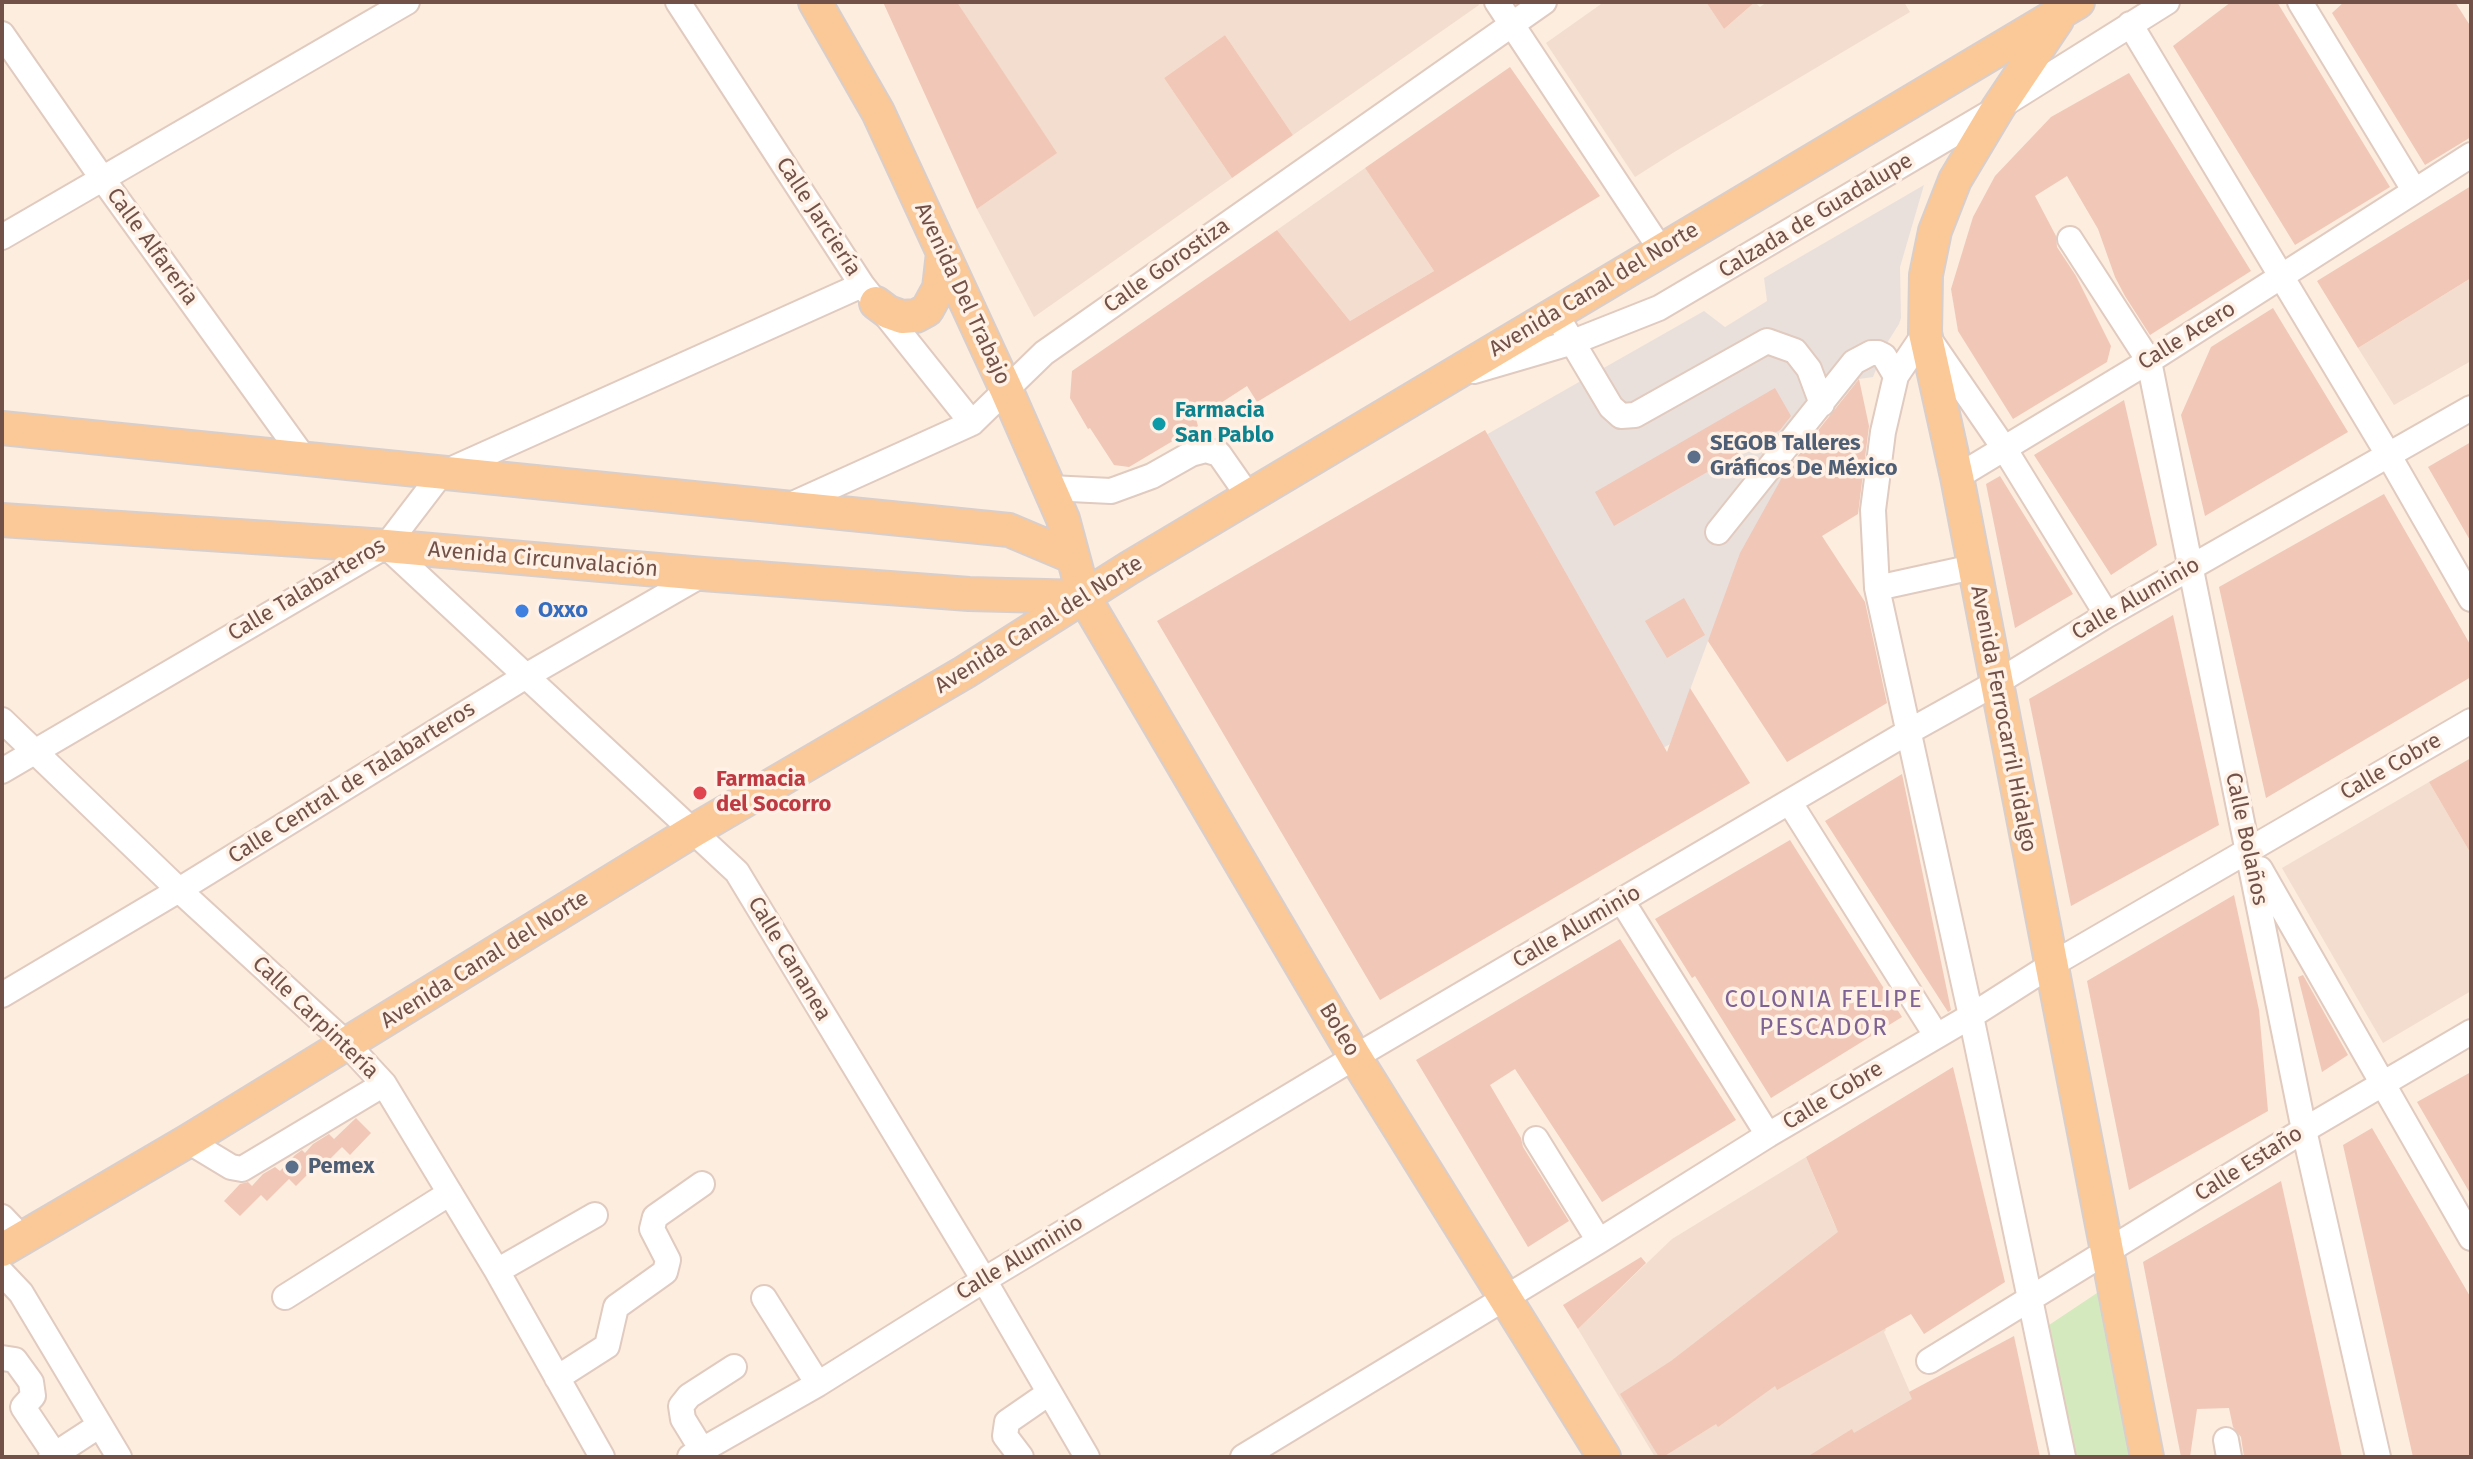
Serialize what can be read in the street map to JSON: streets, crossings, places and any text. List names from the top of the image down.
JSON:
{
  "streets": {
    "main road": [
      "Avenida Canal del Norte",
      "Avenida Del Trabajo",
      "Avenida Circunvalación",
      "Avenida Ferrocarril Hidalgo",
      "Boleo"
    ],
    "street": [
      "Calzada de Guadalupe",
      "Calle Jarciería",
      "Calle Alfareria",
      "Calle Gorostiza",
      "Calle Acero",
      "Calle Talabarteros",
      "Calle Aluminio",
      "Calle Cobre",
      "Calle Central de Talabarteros",
      "Calle Bolaños",
      "Calle Cananea",
      "Calle Carpintería",
      "Calle Estaño"
    ]
  },
  "crossings": [
    ["Calzada de Guadalupe", "Avenida Canal del Norte"],
    ["Calzada de Guadalupe", "Avenida Ferrocarril Hidalgo"],
    ["Calle Jarciería", "Calle Gorostiza"],
    ["Calle Jarciería", "Calle Talabarteros"],
    ["Calle Gorostiza", "Avenida Del Trabajo"],
    ["Avenida Canal del Norte", "Avenida Del Trabajo"],
    ["Avenida Canal del Norte", "Avenida Circunvalación"],
    ["Avenida Canal del Norte", "Avenida Ferrocarril Hidalgo"],
    ["Avenida Canal del Norte", "Calle Cananea"],
    ["Avenida Canal del Norte", "Calle Carpintería"],
    ["Avenida Canal del Norte", "Boleo"],
    ["Avenida Del Trabajo", "Avenida Circunvalación"],
    ["Avenida Del Trabajo", "Boleo"],
    ["Calle Acero", "Avenida Ferrocarril Hidalgo"],
    ["Calle Acero", "Calle Bolaños"],
    ["Avenida Circunvalación", "Calle Talabarteros"],
    ["Avenida Circunvalación", "Calle Central de Talabarteros"],
    ["Avenida Circunvalación", "Calle Cananea"],
    ["Avenida Circunvalación", "Boleo"],
    ["Calle Talabarteros", "Calle Cananea"],
    ["Calle Talabarteros", "Calle Carpintería"],
    ["Calle Aluminio", "Avenida Ferrocarril Hidalgo"],
    ["Calle Aluminio", "Calle Bolaños"],
    ["Calle Aluminio", "Calle Cananea"],
    ["Calle Aluminio", "Boleo"],
    ["Avenida Ferrocarril Hidalgo", "Calle Cobre"],
    ["Avenida Ferrocarril Hidalgo", "Calle Estaño"],
    ["Calle Cobre", "Calle Bolaños"],
    ["Calle Cobre", "Boleo"],
    ["Calle Central de Talabarteros", "Calle Cananea"],
    ["Calle Central de Talabarteros", "Calle Carpintería"],
    ["Calle Bolaños", "Calle Estaño"]
  ],
  "districts": ["COLONIA FELIPE PESCADOR"],
  "places": [
    "Farmacia San Pablo",
    "SEGOB Talleres Gráficos De México",
    "Oxxo",
    "Farmacia del Socorro",
    "Pemex"
  ]
}
